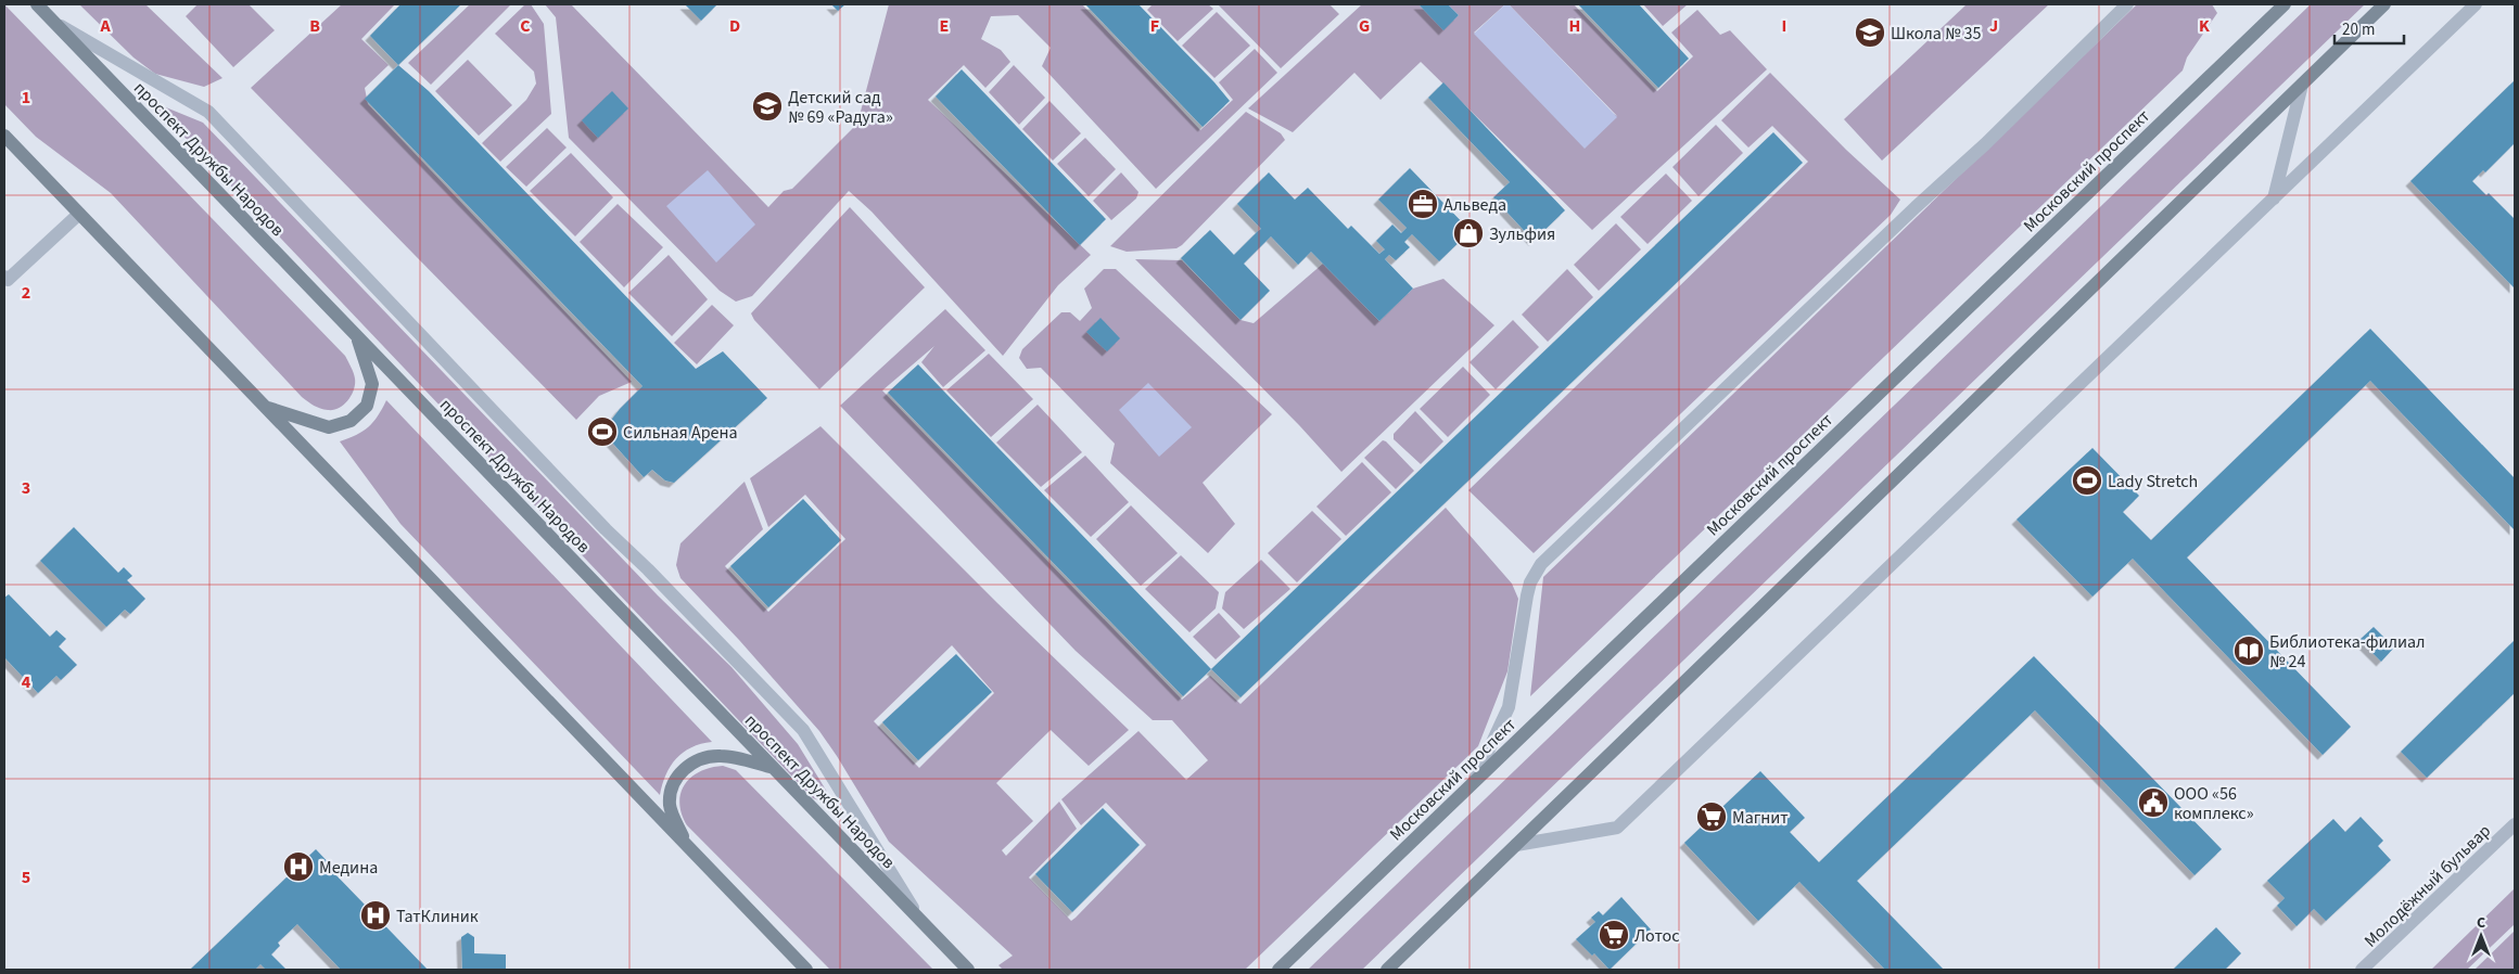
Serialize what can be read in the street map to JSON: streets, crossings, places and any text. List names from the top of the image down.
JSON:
{
  "streets": {
    "main road": ["проспект Дружбы Народов", "Московский проспект"],
    "street": ["Молодёжный бульвар"]
  },
  "places": {
    "school or university": ["Школа № 35", "Детский сад № 69 «Радуга»"],
    "office": ["Альведа"],
    "shop": ["Зульфия"],
    "sports": ["Сильная Арена", "Lady Stretch"],
    "library": ["Библиотека-филиал № 24"],
    "public building": ["ООО «56 комплекс»"],
    "supermarket": ["Магнит", "Лотос"],
    "hospital": ["Медина", "ТатКлиник"]
  },
  "scale_bar": "20 m",
  "north": "top",
  "grid": {
    "columns": [
      "A",
      "B",
      "C",
      "D",
      "E",
      "F",
      "G",
      "H",
      "I",
      "J",
      "K"
    ],
    "rows": [
      "1",
      "2",
      "3",
      "4",
      "5"
    ]
  }
}
